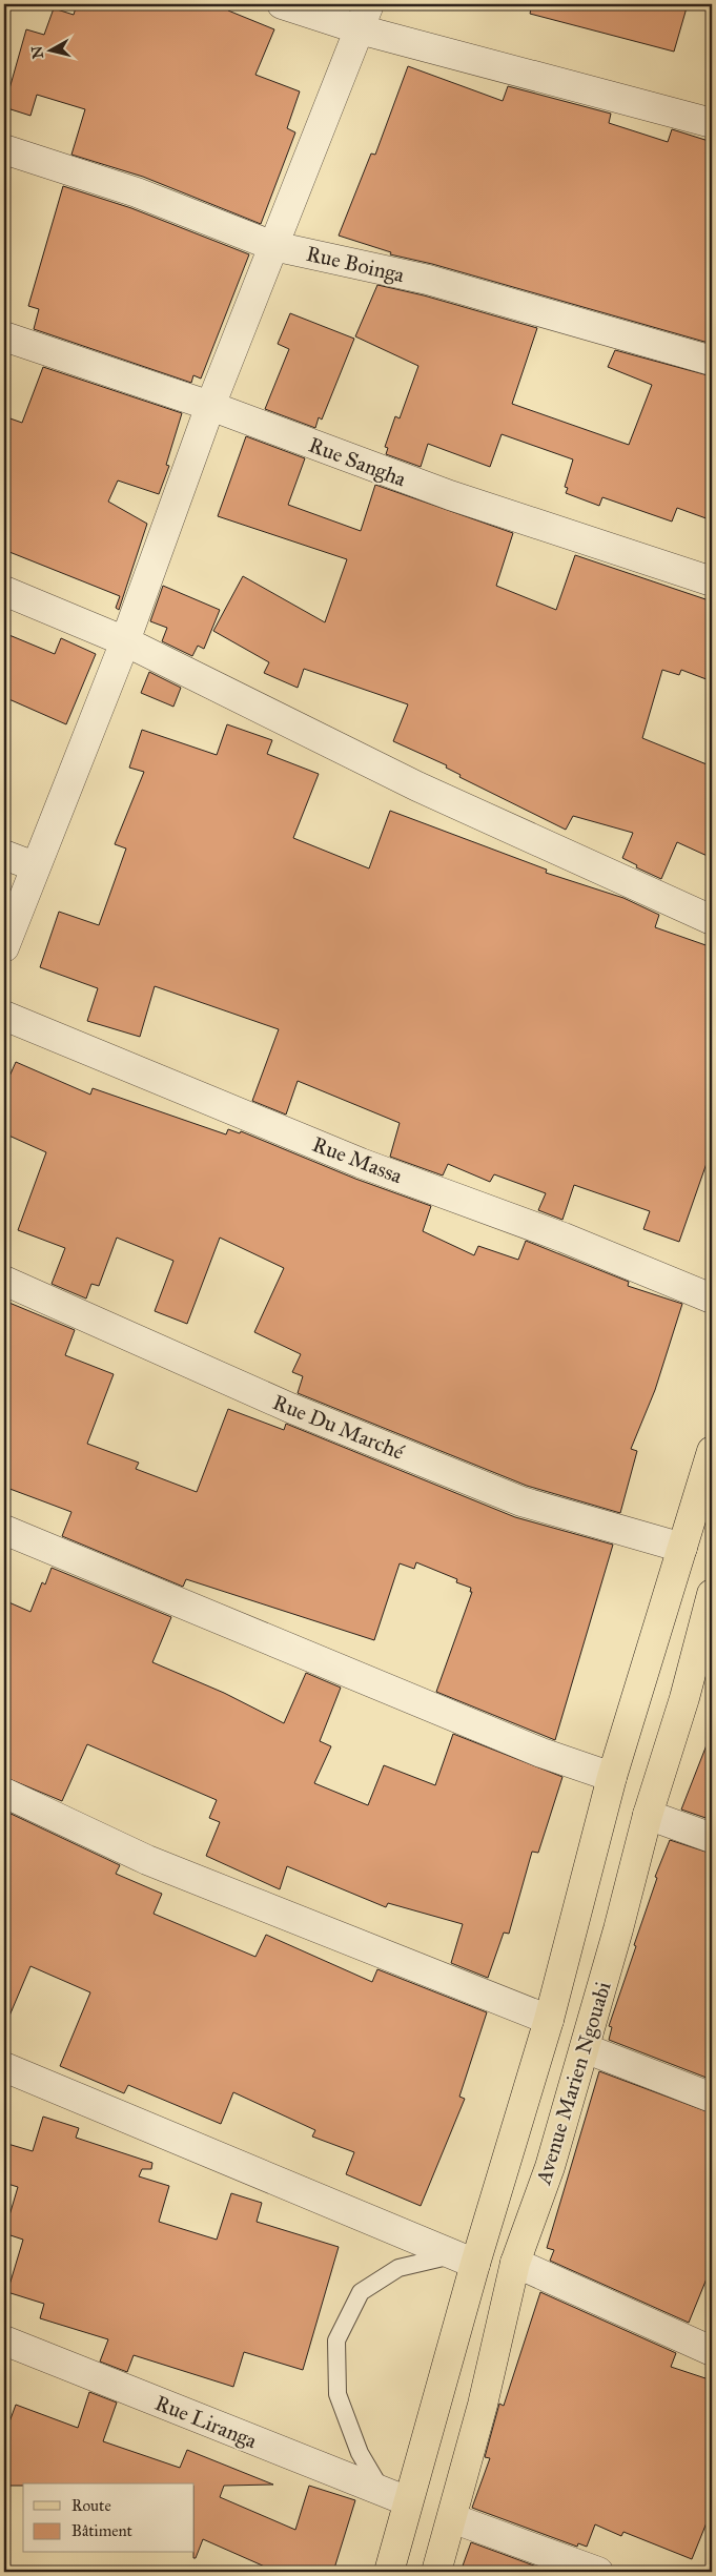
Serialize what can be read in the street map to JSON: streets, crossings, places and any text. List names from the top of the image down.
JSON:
{
  "streets": {
    "main road": ["Avenue Marien Ngouabi"],
    "street": [
      "Rue Boinga",
      "Rue Sangha",
      "Rue Massa",
      "Rue Du Marché",
      "Rue Liranga"
    ]
  },
  "legend": ["Route", "Bâtiment"],
  "north": "left"
}
